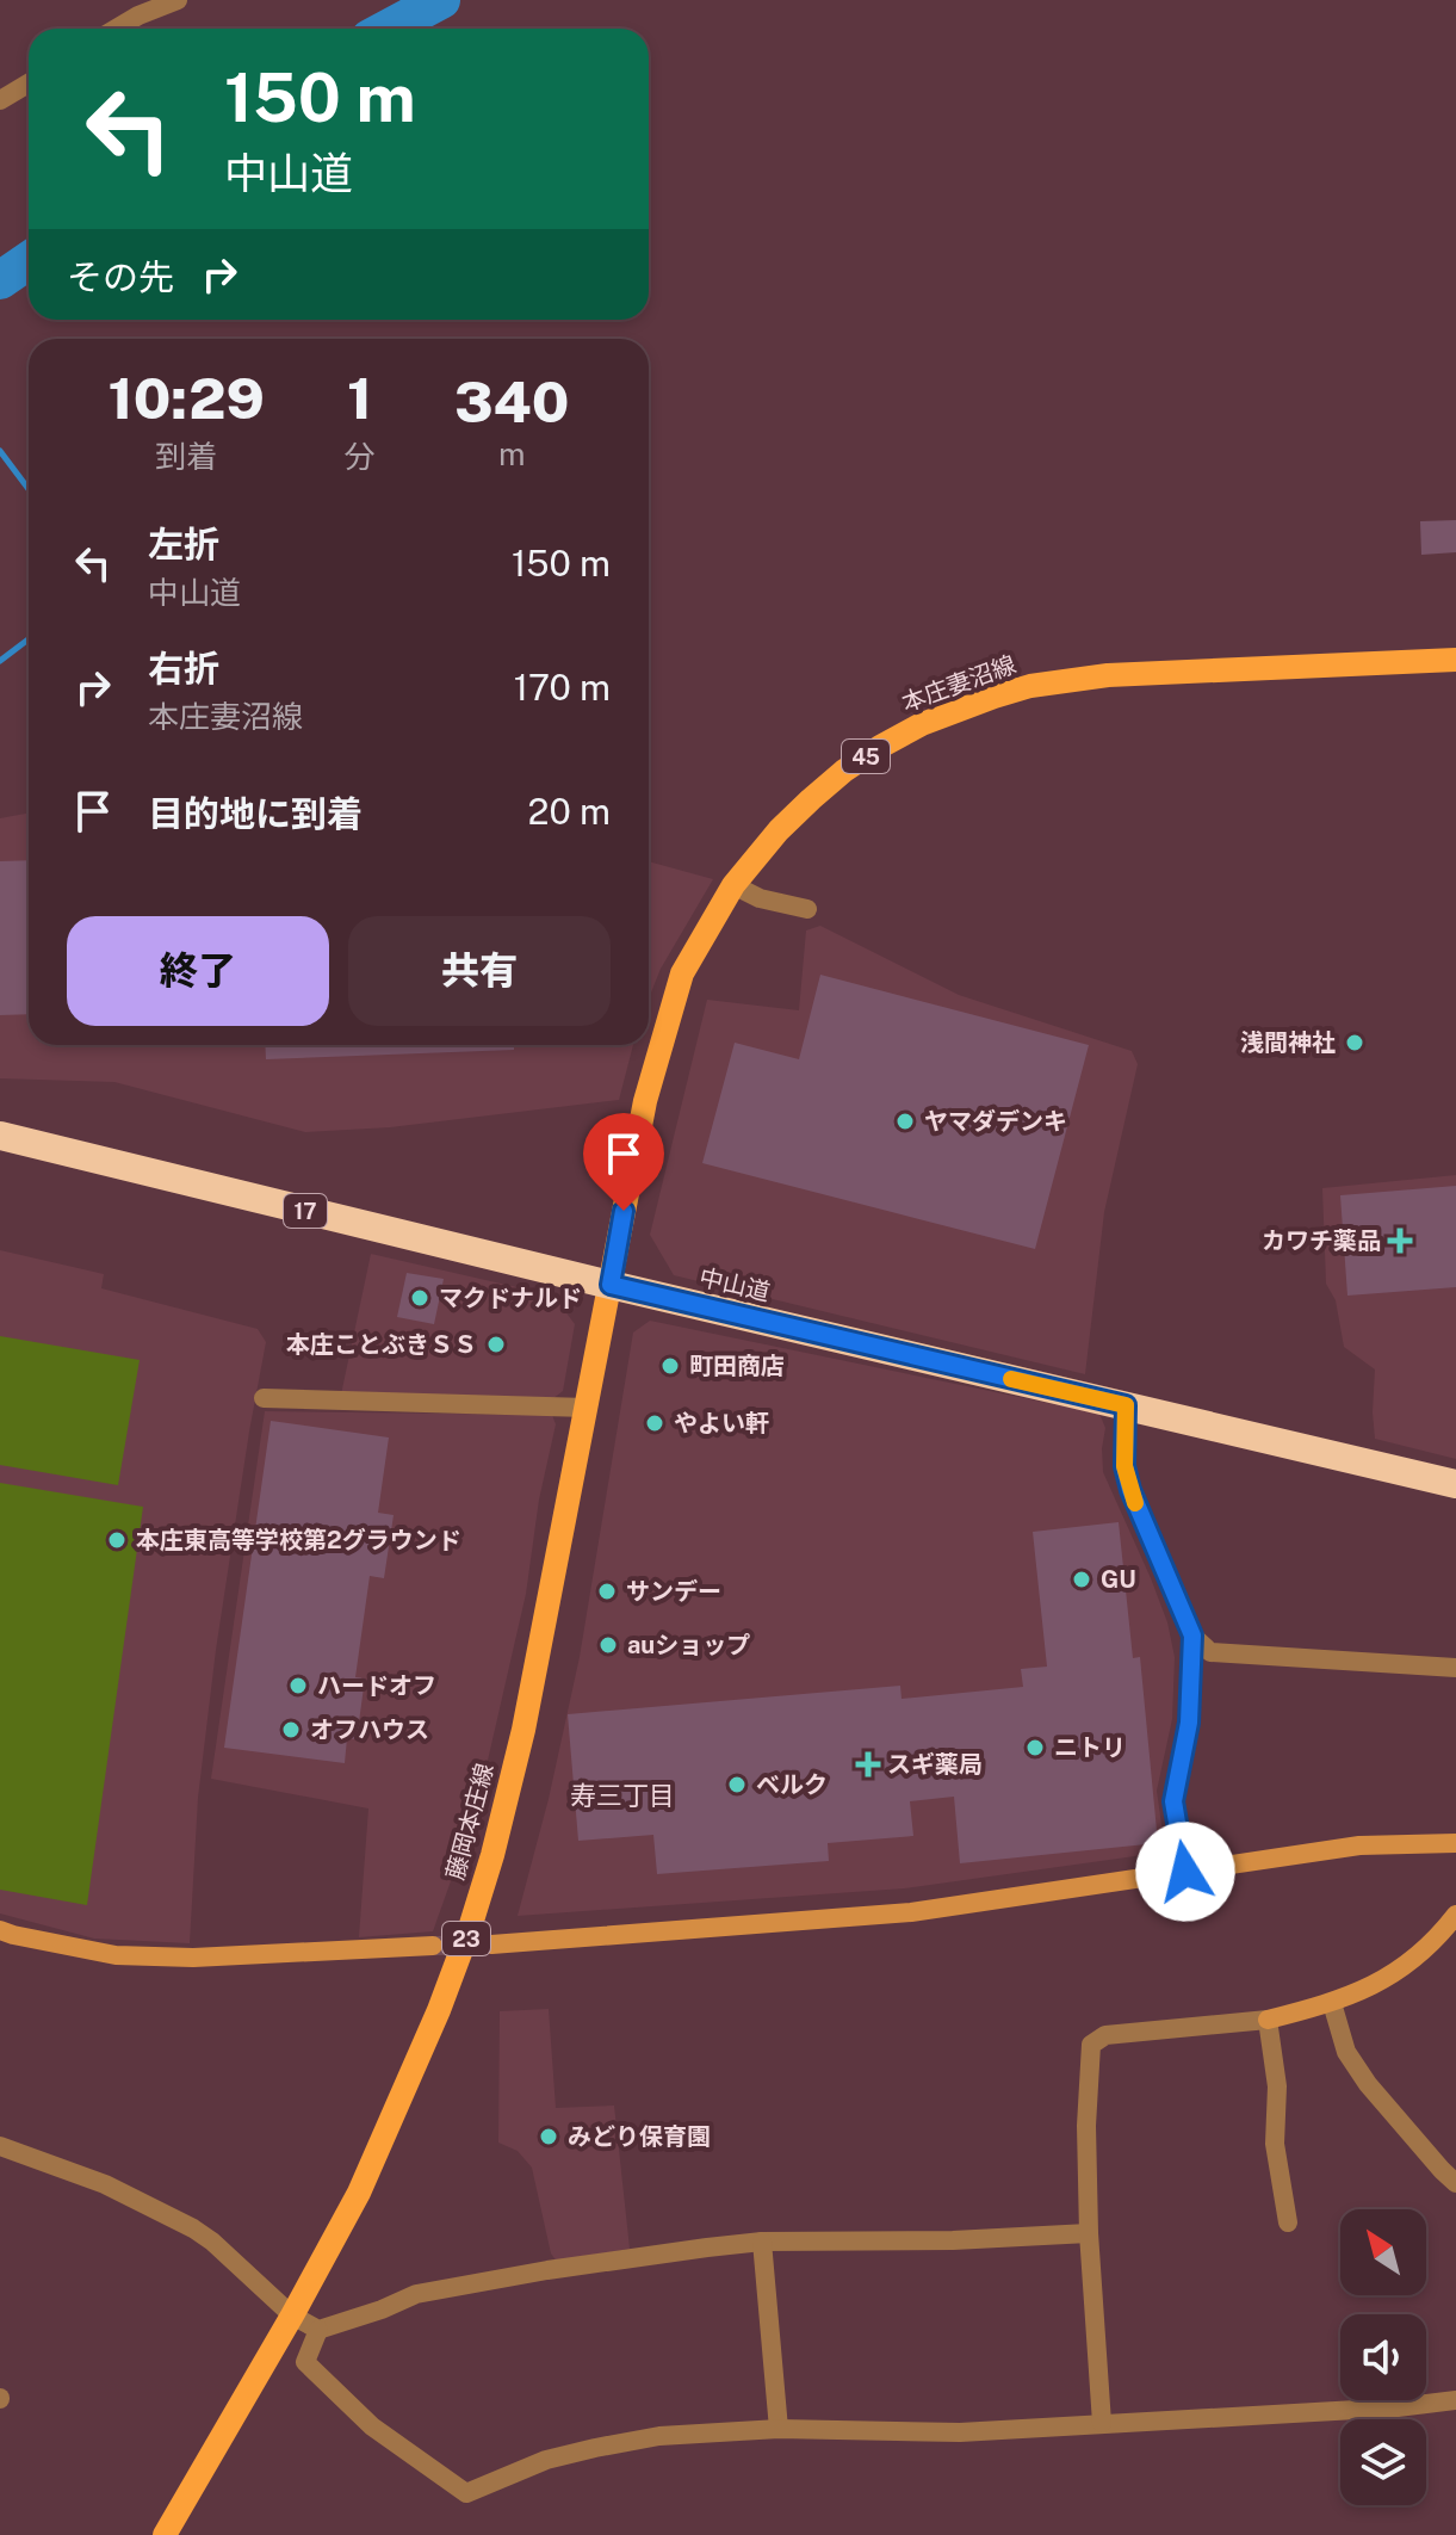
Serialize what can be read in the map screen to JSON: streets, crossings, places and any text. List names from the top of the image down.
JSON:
{
  "streets": {
    "highway": ["17", "中山道"],
    "main road": [
      "本庄妻沼線",
      "45",
      "藤岡本庄線",
      "23"
    ]
  },
  "crossings": [
    ["本庄妻沼線", "中山道"],
    ["本庄妻沼線", "藤岡本庄線"],
    ["中山道", "藤岡本庄線"]
  ],
  "districts": ["寿三丁目"],
  "places": {
    "other": [
      "浅間神社",
      "ヤマダデンキ",
      "マクドナルド",
      "本庄ことぶきＳＳ",
      "町田商店",
      "やよい軒",
      "本庄東高等学校第2グラウンド",
      "GU",
      "サンデー",
      "auショップ",
      "ハードオフ",
      "オフハウス",
      "ニトリ",
      "ベルク",
      "みどり保育園"
    ],
    "health": ["カワチ薬品", "スギ薬局"]
  },
  "north": "top left",
  "page": {
    "turn": ["150 m", "中山道"],
    "then": "その先",
    "eta": [
      "10:29",
      "到着",
      "1",
      "分",
      "340",
      "m"
    ],
    "list": [
      {
        "name": "左折",
        "note": "中山道",
        "value": "150 m"
      },
      {
        "name": "右折",
        "note": "本庄妻沼線",
        "value": "170 m"
      },
      {
        "name": "目的地に到着",
        "value": "20 m"
      }
    ],
    "buttons": ["終了", "共有"]
  }
}
